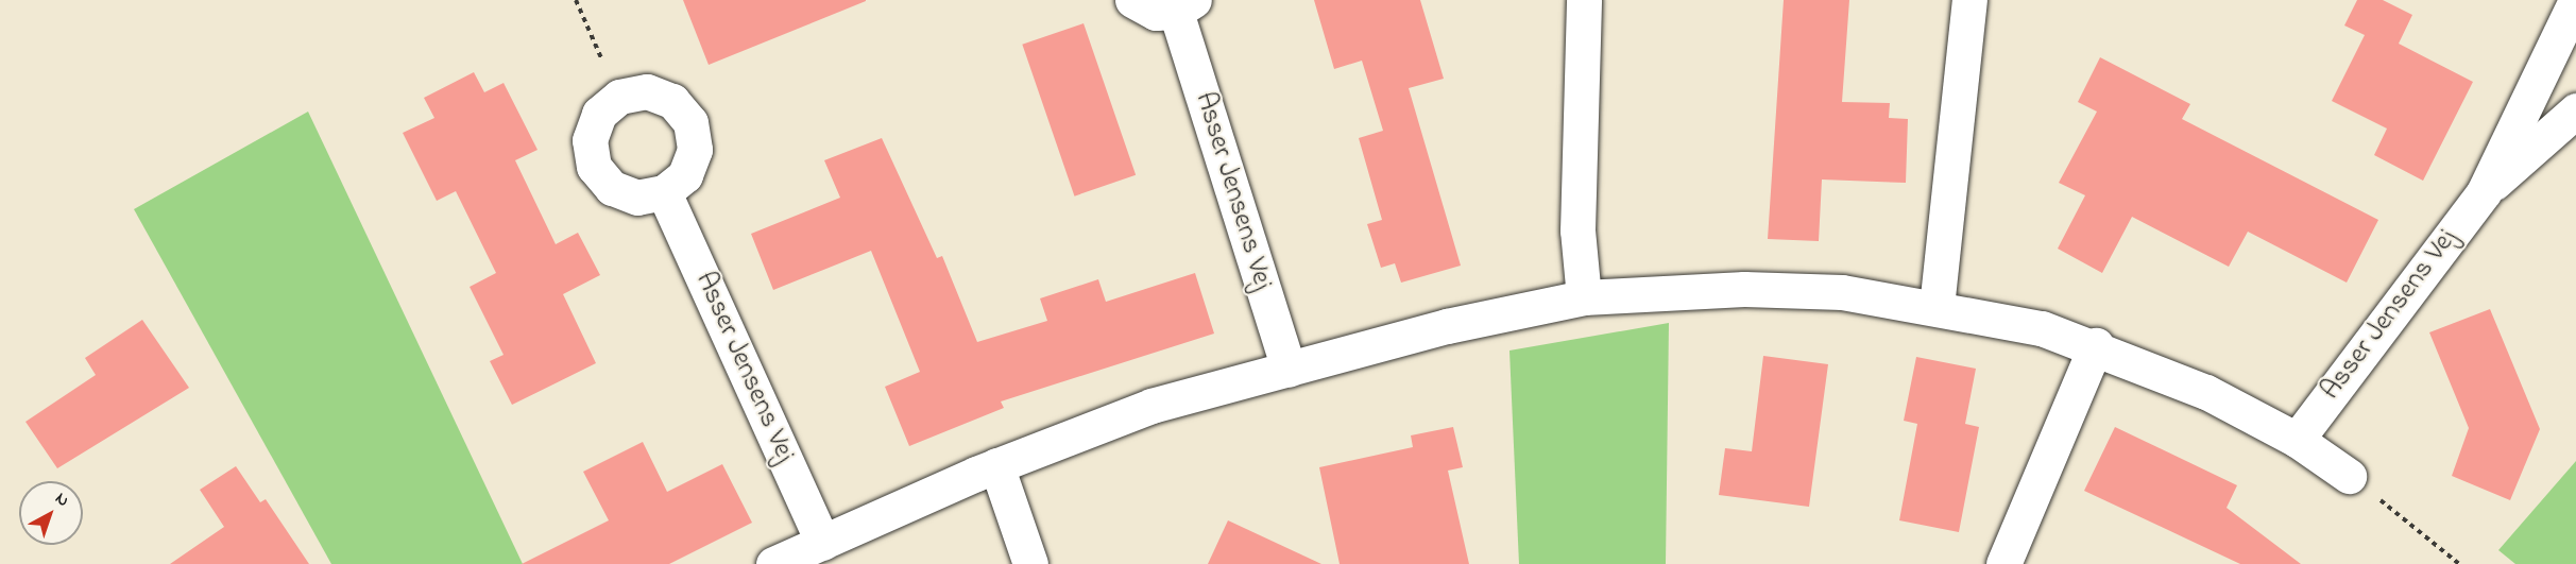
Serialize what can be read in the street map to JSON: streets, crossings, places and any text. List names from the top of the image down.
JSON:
{
  "streets": {
    "street": ["Asser Jensens Vej"]
  },
  "north": "top right"
}
